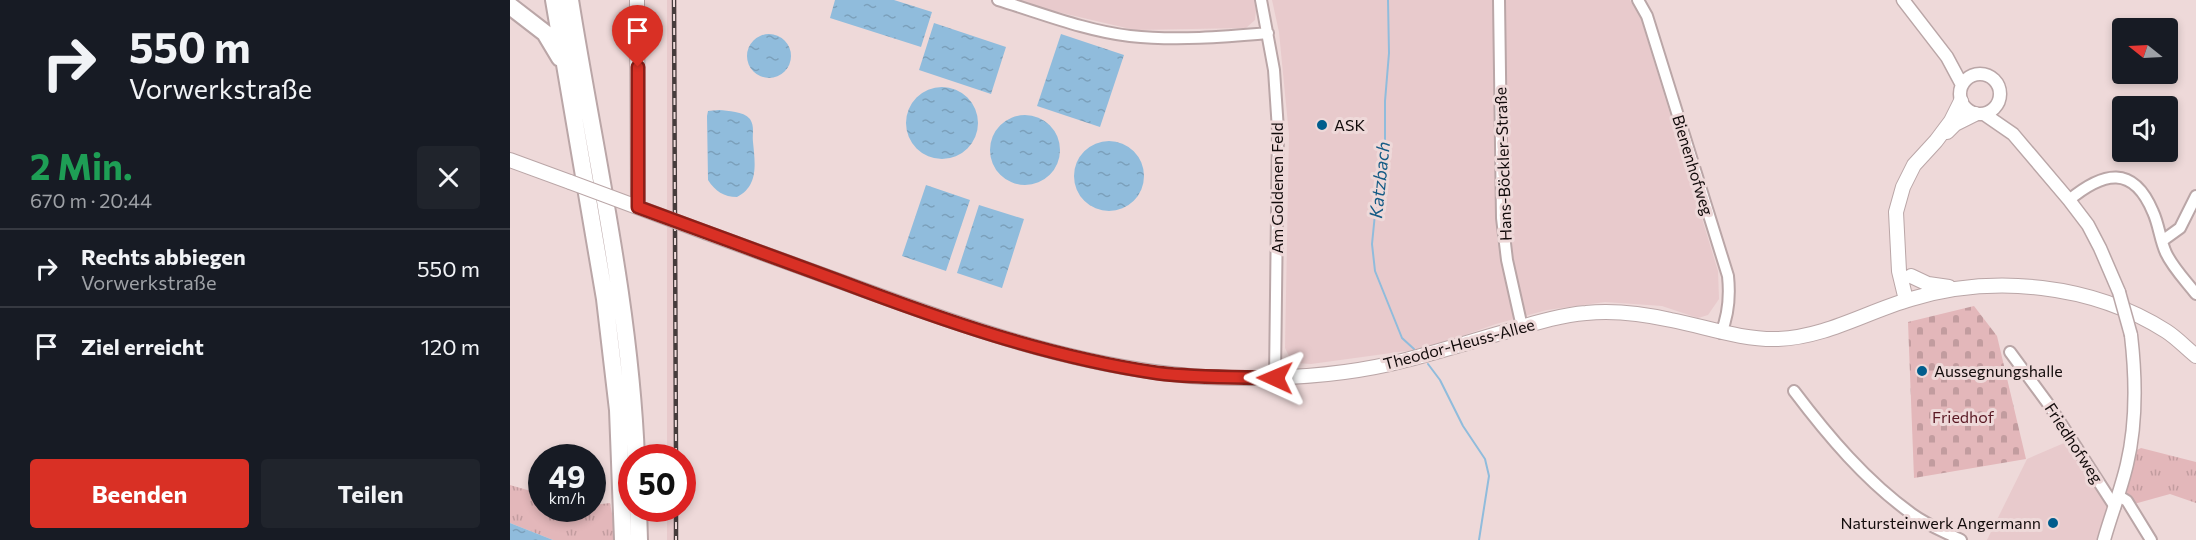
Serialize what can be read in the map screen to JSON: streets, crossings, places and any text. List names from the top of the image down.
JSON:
{
  "streets": {
    "main road": ["Theodor-Heuss-Allee"],
    "street": [
      "Hans-Böckler-Straße",
      "Bienenhofweg",
      "Am Goldenen Feld",
      "Friedhofweg"
    ]
  },
  "crossings": [
    ["Hans-Böckler-Straße", "Theodor-Heuss-Allee"],
    ["Bienenhofweg", "Theodor-Heuss-Allee"],
    ["Am Goldenen Feld", "Theodor-Heuss-Allee"]
  ],
  "water": ["Katzbach"],
  "parks": ["Friedhof"],
  "places": ["ASK", "Aussegnungshalle", "Natursteinwerk Angermann"],
  "north": "left",
  "page": {
    "turn": ["550 m", "Vorwerkstraße"],
    "heading": ["2 Min.", "670 m · 20:44"],
    "list": [
      {
        "name": "Rechts abbiegen",
        "note": "Vorwerkstraße",
        "value": "550 m"
      },
      {
        "name": "Ziel erreicht",
        "value": "120 m"
      }
    ],
    "speed": "49 km/h",
    "limit": "50",
    "buttons": ["Beenden", "Teilen"]
  }
}
